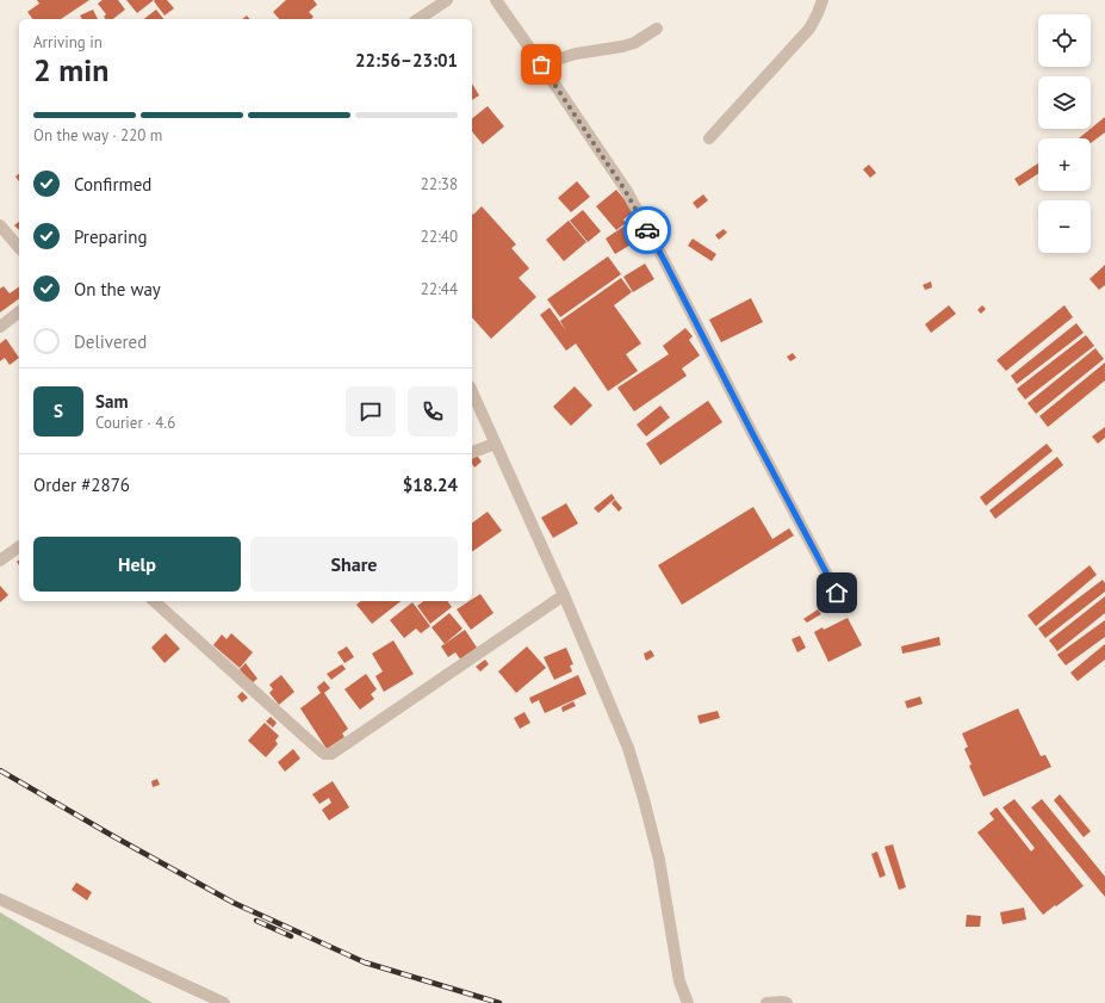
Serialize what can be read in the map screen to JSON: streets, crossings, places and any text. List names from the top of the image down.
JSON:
{
  "page": {
    "map_buttons": ["+", "−"],
    "heading": ["2 min", "Arriving in", "22:56–23:01"],
    "panel": [
      "Sam",
      "Courier · 4.6",
      "Order #2876",
      "$18.24"
    ],
    "bar": "On the way · 220 m",
    "list": [
      ["Confirmed", "22:38"],
      ["Preparing", "22:40"],
      ["On the way", "22:44"],
      "Delivered"
    ],
    "round": "S",
    "buttons": ["Help", "Share"]
  }
}
